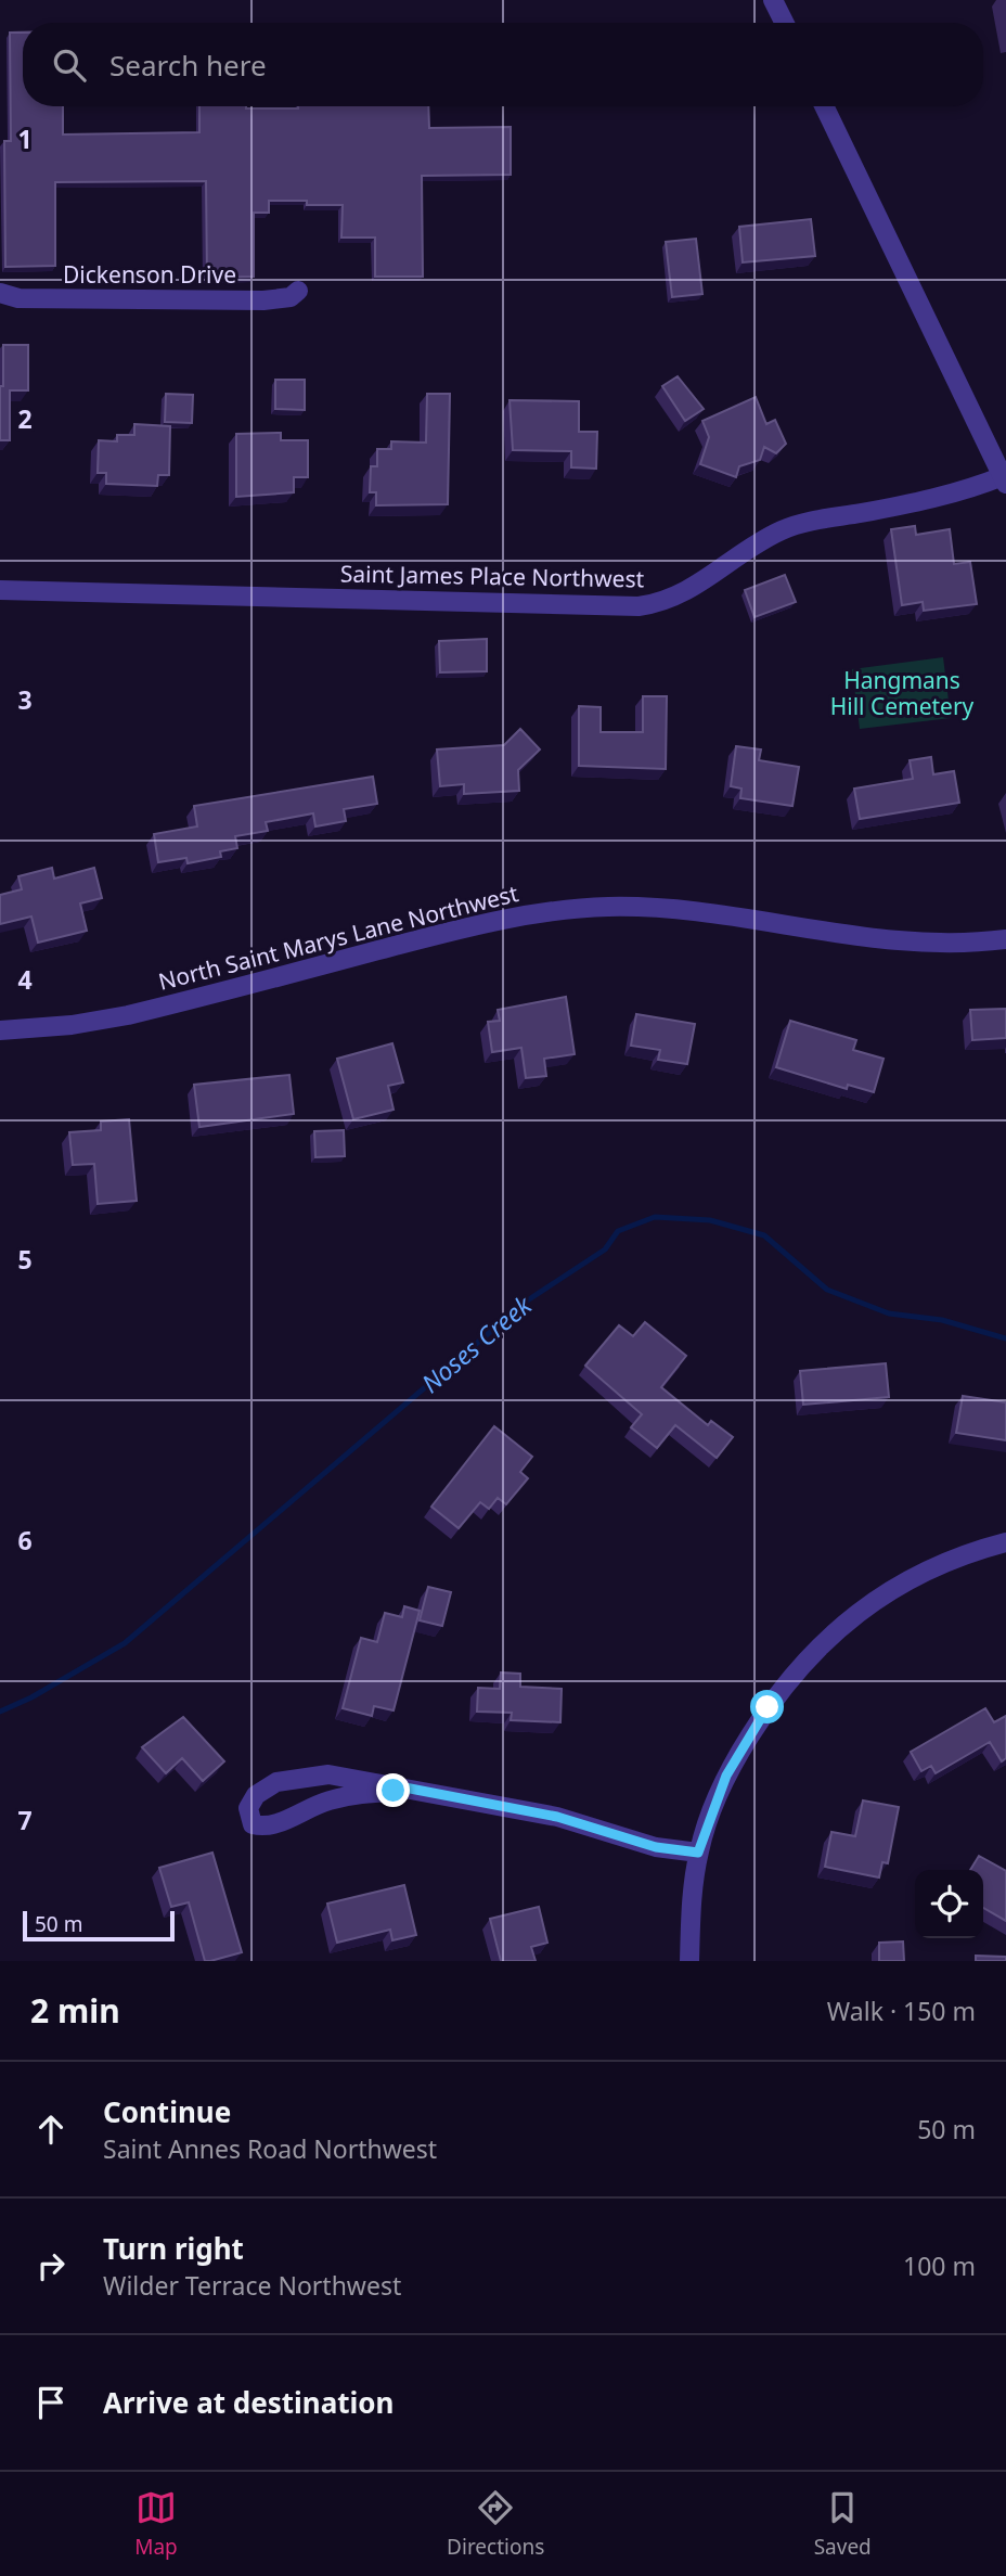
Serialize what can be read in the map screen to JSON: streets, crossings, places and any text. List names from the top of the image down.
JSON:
{
  "streets": {
    "street": ["Dickenson Drive", "Saint James Place Northwest", "North Saint Marys Lane Northwest"]
  },
  "water": ["Noses Creek"],
  "parks": ["Hangmans Hill Cemetery"],
  "scale_bar": "50 m",
  "page": {
    "search": "Search here",
    "scale": "50 m",
    "heading": ["2 min", "Walk · 150 m"],
    "list": [
      ["Continue", "Saint Annes Road Northwest", "50 m"],
      ["Turn right", "Wilder Terrace Northwest", "100 m"],
      "Arrive at destination"
    ],
    "nav": ["Map", "Directions", "Saved"]
  },
  "grid": {
    "rows": [
      "1",
      "2",
      "3",
      "4",
      "5",
      "6",
      "7"
    ]
  }
}
